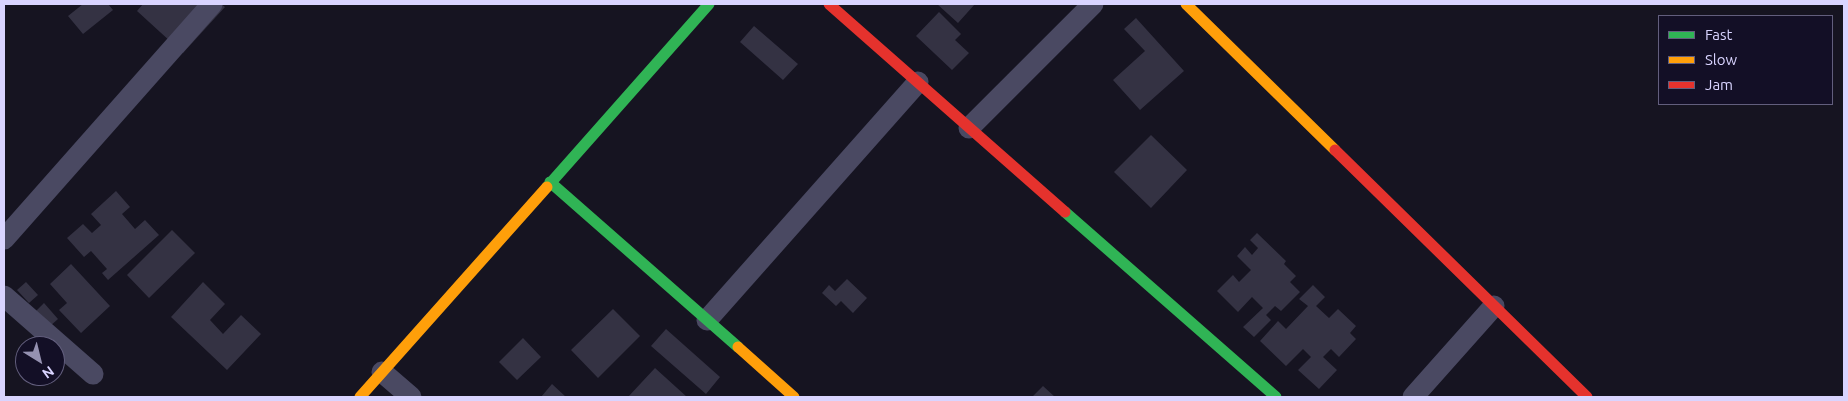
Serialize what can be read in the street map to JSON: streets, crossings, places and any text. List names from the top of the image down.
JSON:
{
  "legend": ["Fast", "Slow", "Jam"],
  "north": "bottom right"
}
